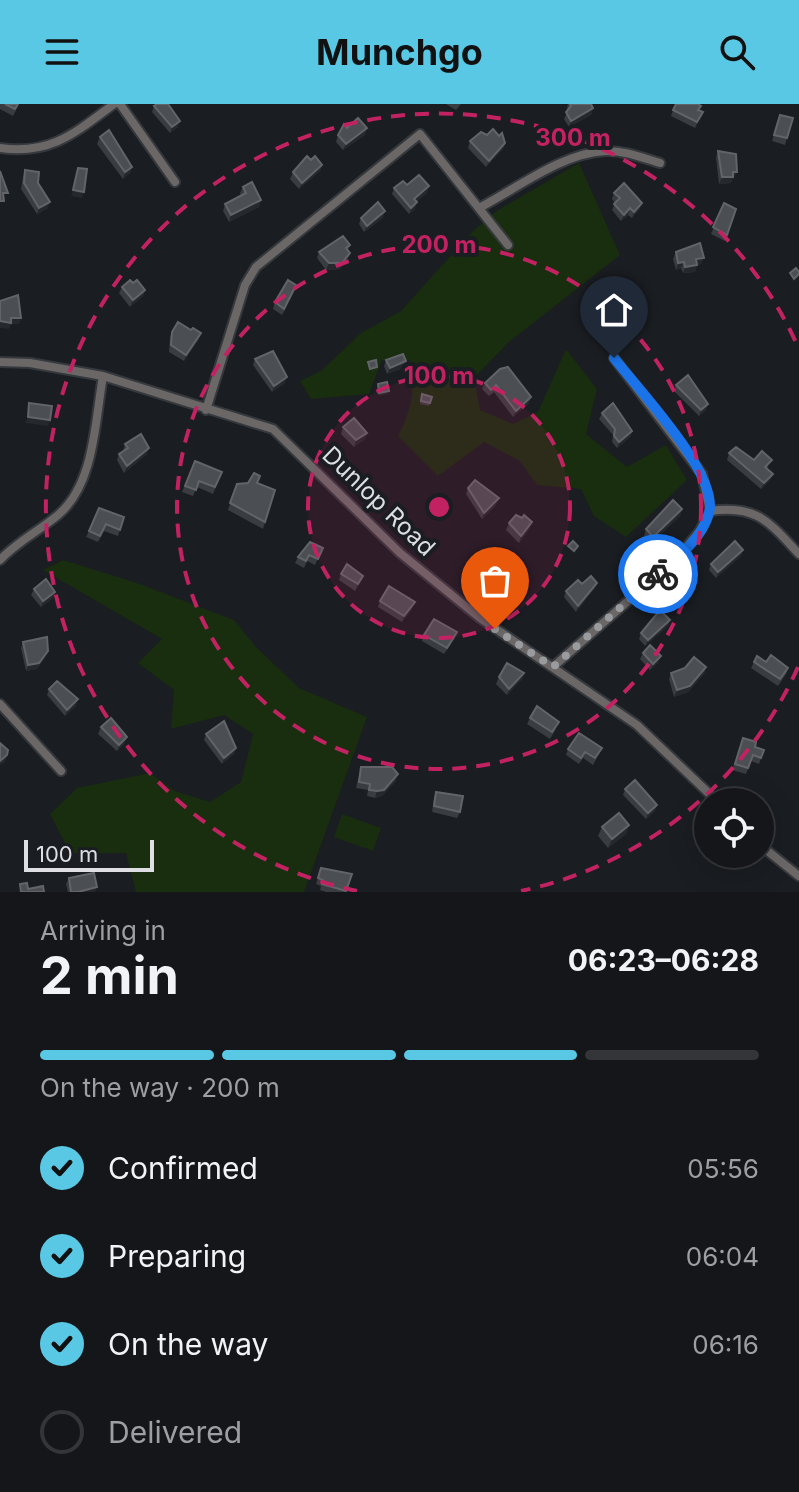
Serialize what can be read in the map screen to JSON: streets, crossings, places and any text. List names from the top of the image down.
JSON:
{
  "streets": {
    "street": ["Dunlop Road"]
  },
  "scale_bar": "100 m",
  "page": {
    "header": "Munchgo",
    "scale": "100 m",
    "heading": ["2 min", "Arriving in", "06:23–06:28"],
    "bar": "On the way · 200 m",
    "list": [
      ["Confirmed", "05:56"],
      ["Preparing", "06:04"],
      ["On the way", "06:16"],
      "Delivered"
    ]
  },
  "rings": ["300 m", "200 m", "100 m"]
}
